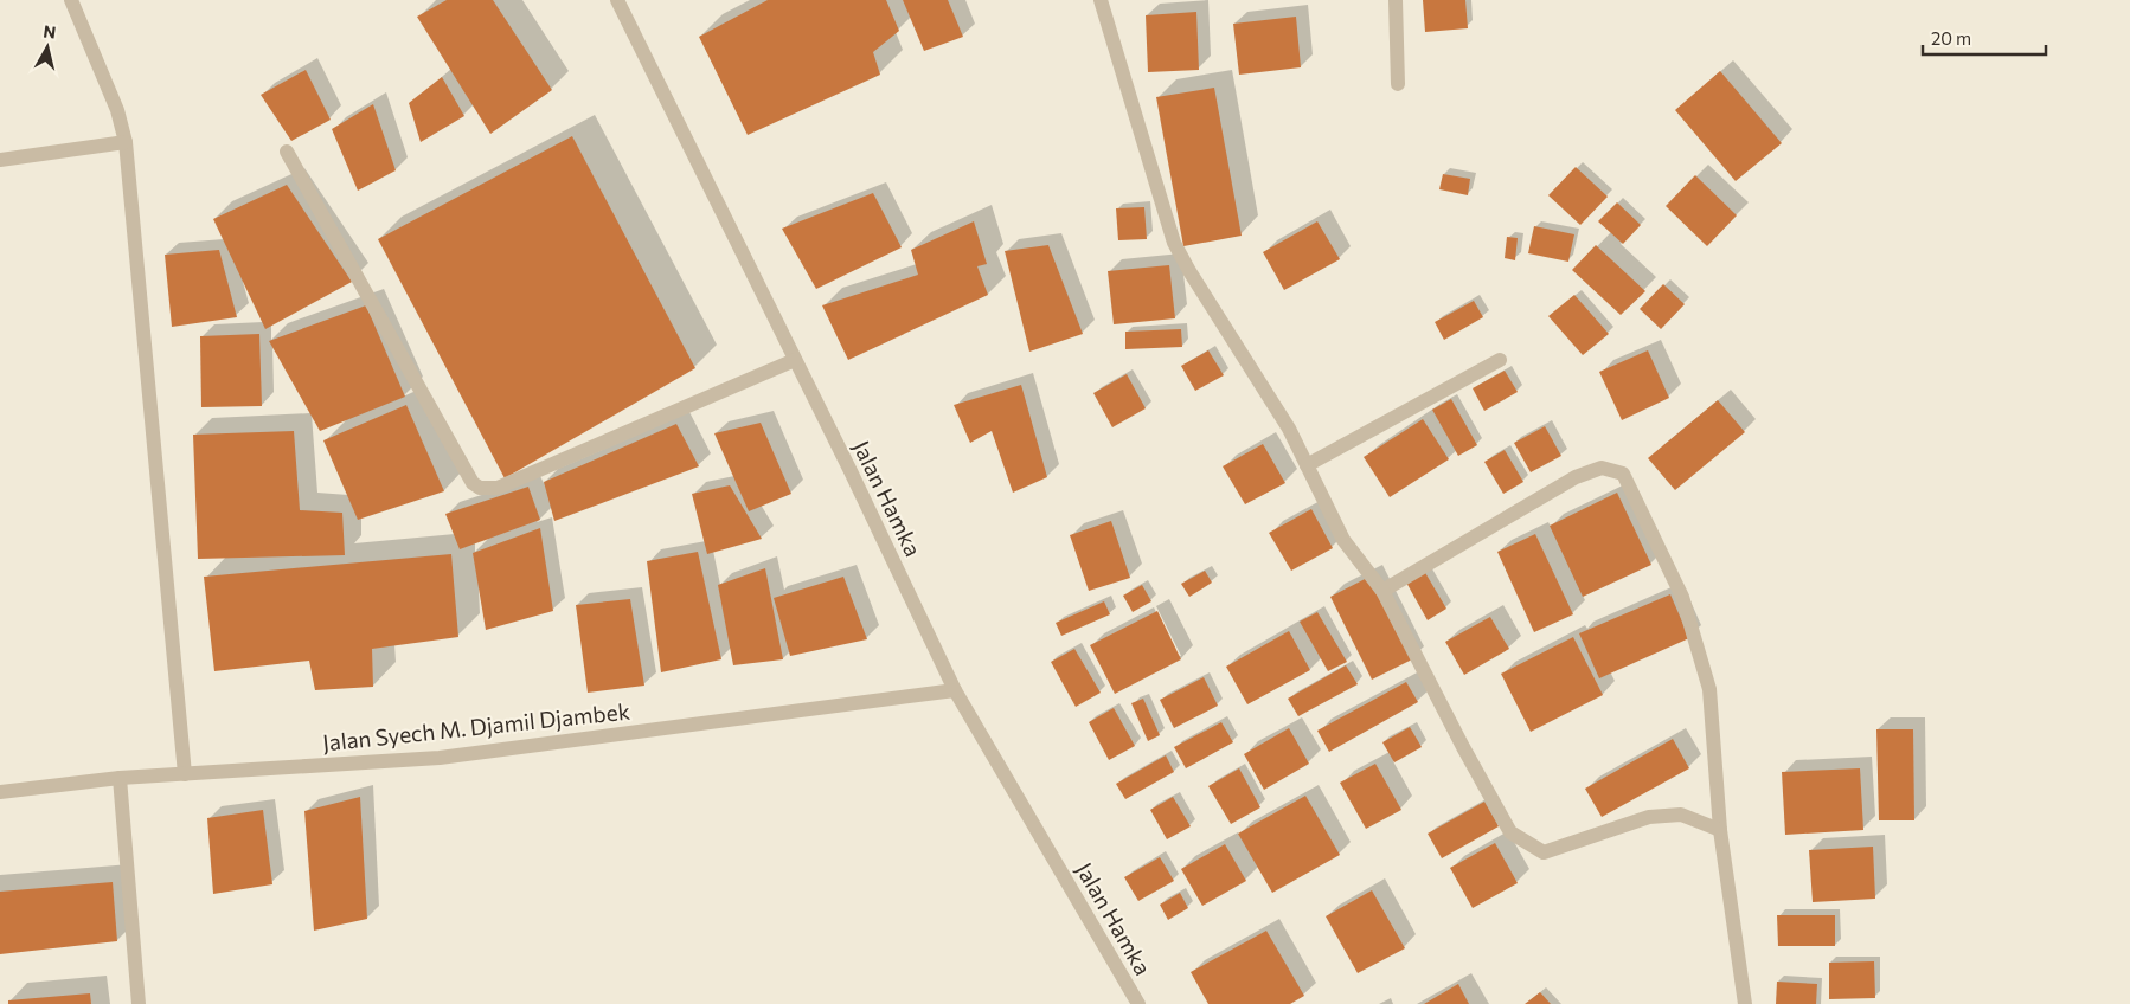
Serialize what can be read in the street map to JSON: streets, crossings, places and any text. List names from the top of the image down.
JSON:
{
  "streets": {
    "street": ["Jalan Hamka", "Jalan Syech M. Djamil Djambek"]
  },
  "crossings": [
    ["Jalan Hamka", "Jalan Syech M. Djamil Djambek"]
  ],
  "scale_bar": "20 m",
  "north": "top"
}
